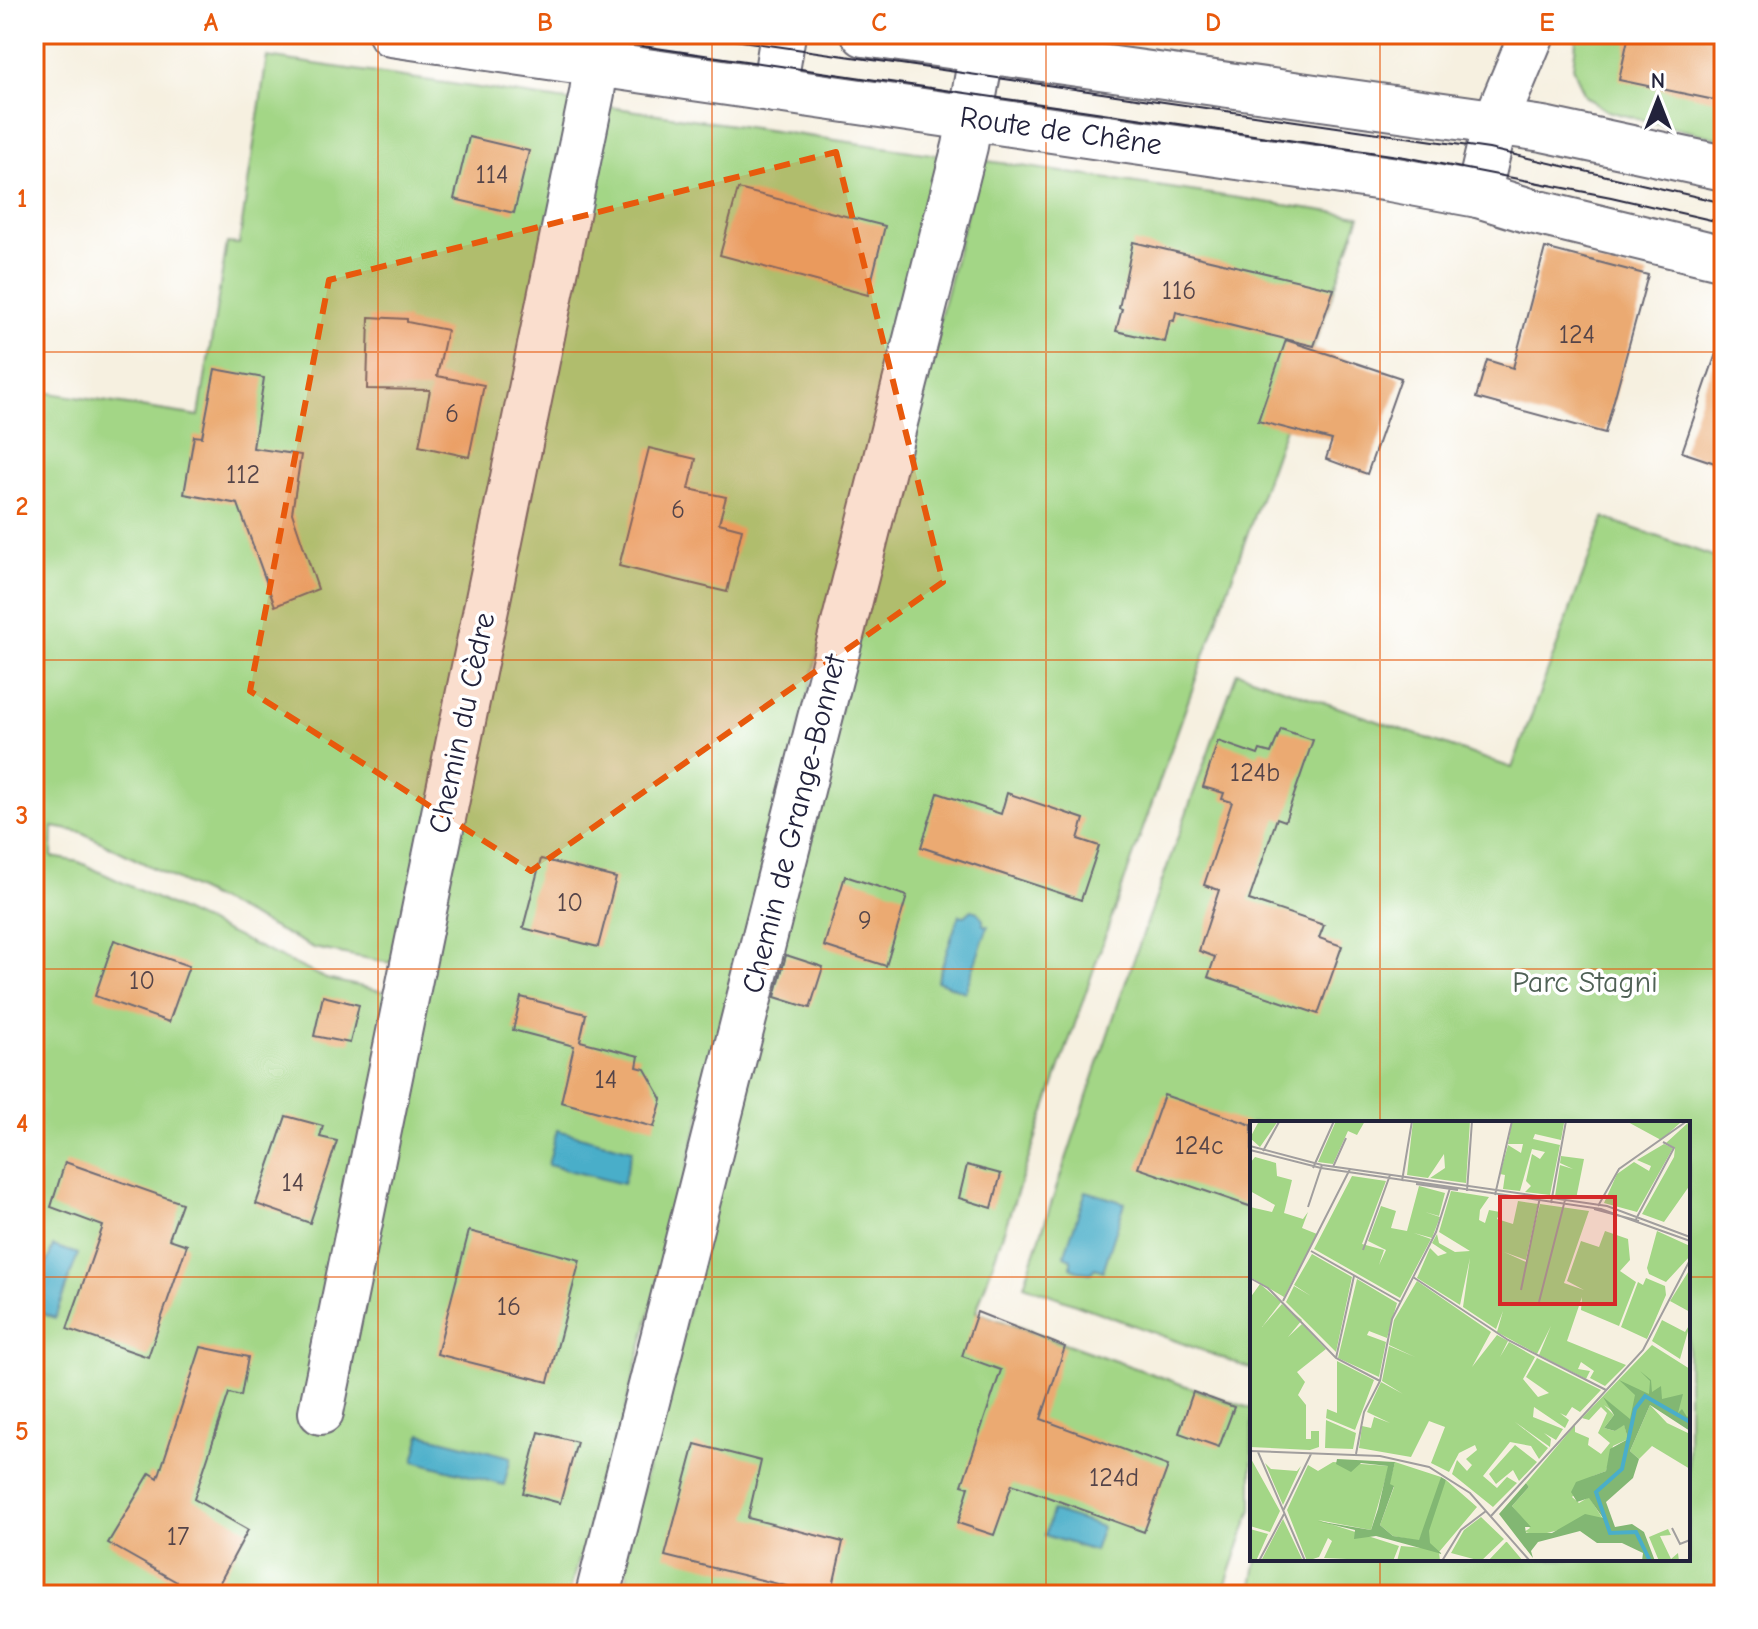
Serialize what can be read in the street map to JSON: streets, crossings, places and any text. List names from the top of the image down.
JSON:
{
  "streets": {
    "street": ["Route de Chêne", "Chemin du Cèdre", "Chemin de Grange-Bonnet"]
  },
  "crossings": [
    ["Route de Chêne", "Chemin du Cèdre"],
    ["Route de Chêne", "Chemin de Grange-Bonnet"]
  ],
  "parks": ["Parc Stagni"],
  "house_numbers": [
    "114",
    "116",
    "124",
    "6",
    "112",
    "6",
    "124b",
    "10",
    "9",
    "10",
    "14",
    "124c",
    "14",
    "16",
    "124d",
    "17"
  ],
  "north": "top",
  "grid": {
    "columns": [
      "A",
      "B",
      "C",
      "D",
      "E"
    ],
    "rows": [
      "1",
      "2",
      "3",
      "4",
      "5"
    ]
  }
}
